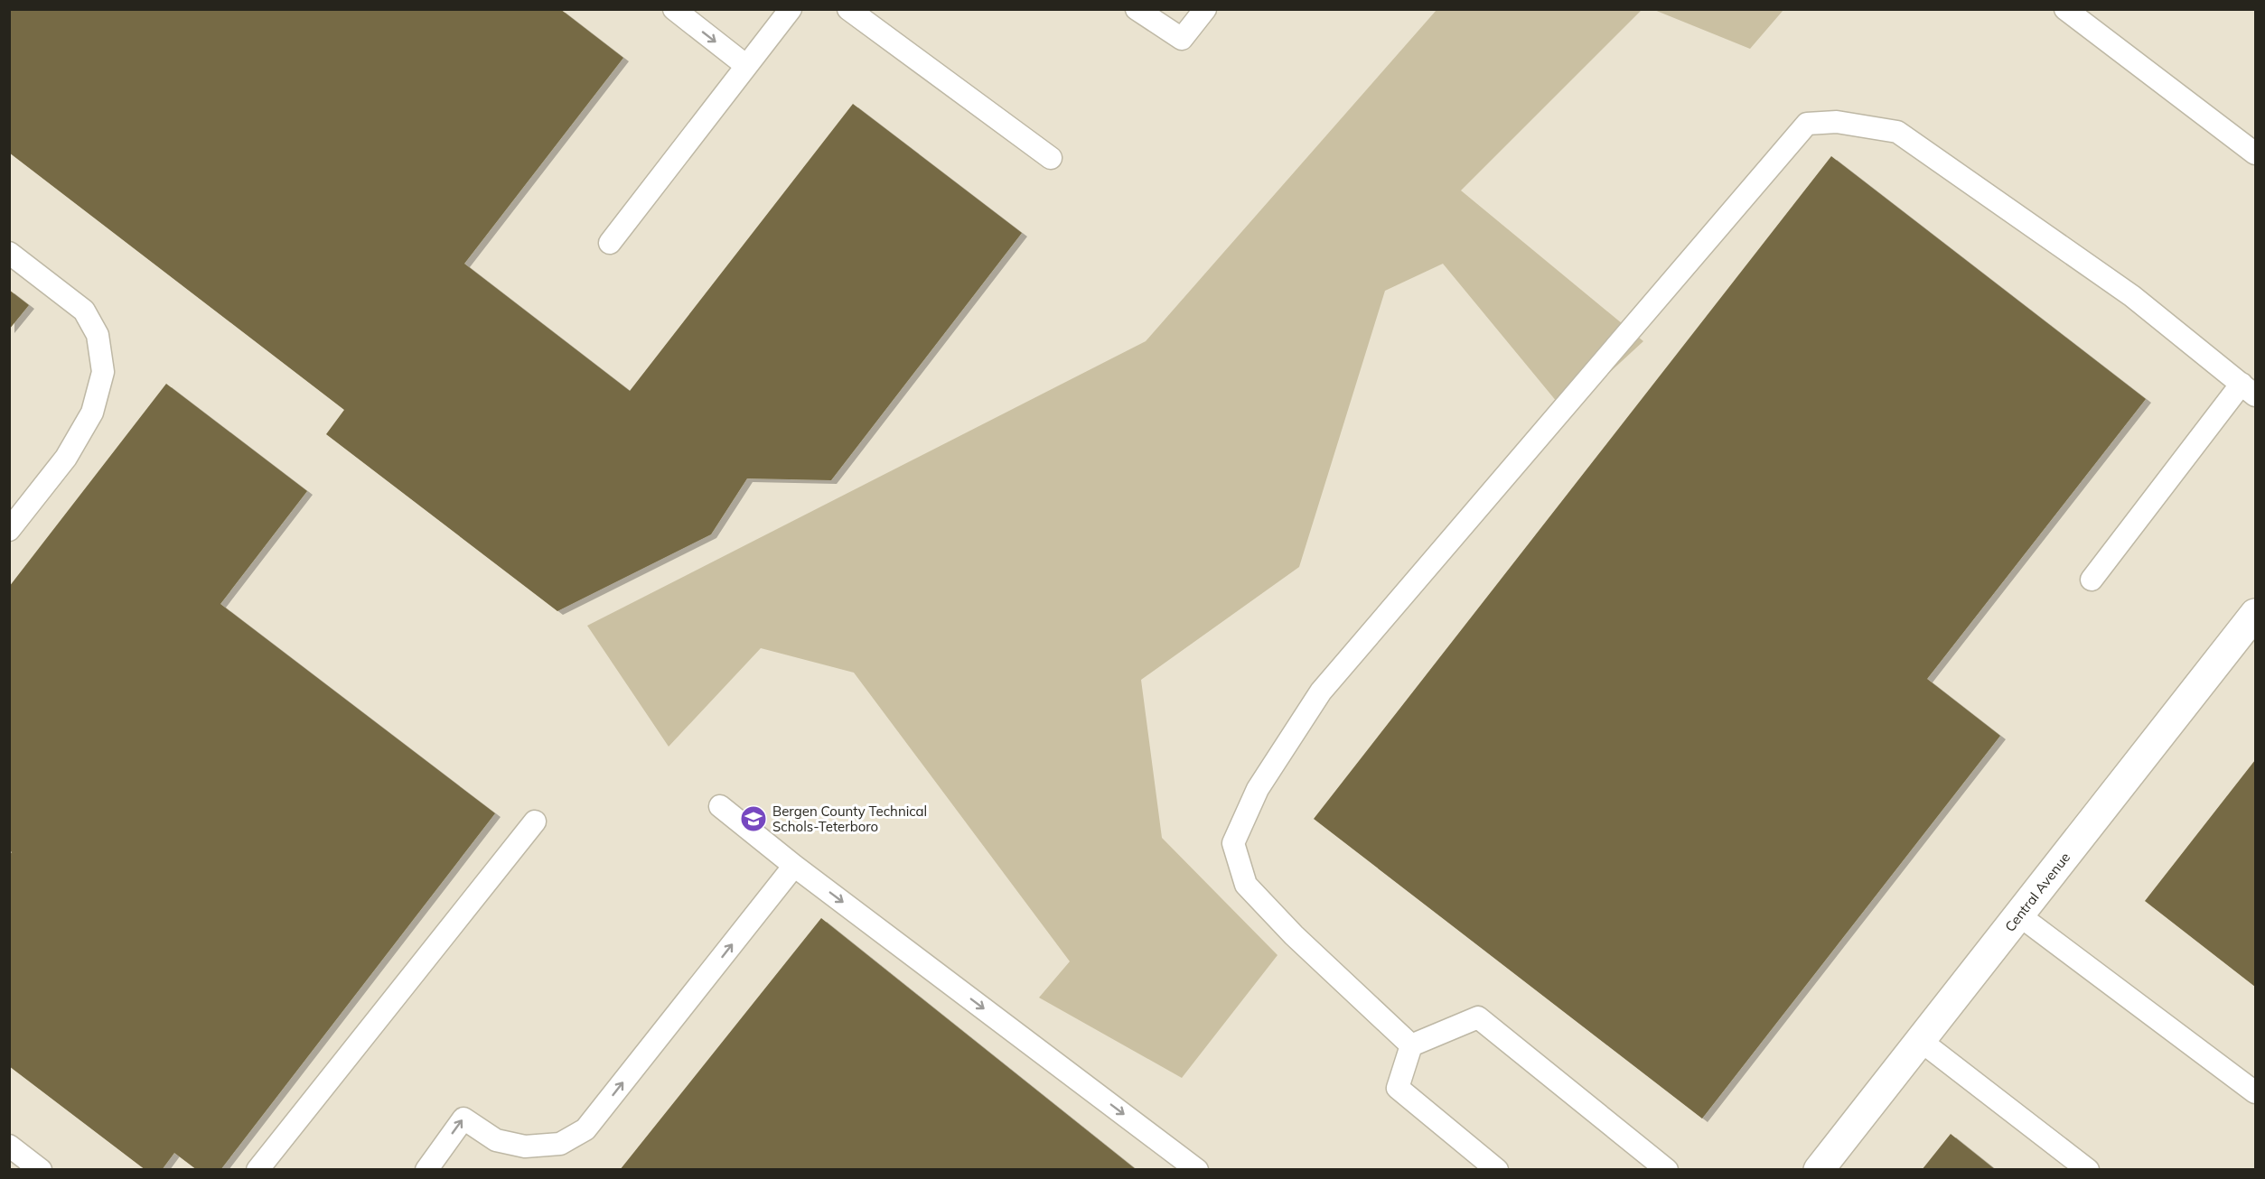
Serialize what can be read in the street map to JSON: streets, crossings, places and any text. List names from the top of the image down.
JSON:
{
  "streets": {
    "street": ["Central Avenue"]
  },
  "places": {
    "school or university": ["Bergen County Technical Schols-Teterboro"]
  }
}
